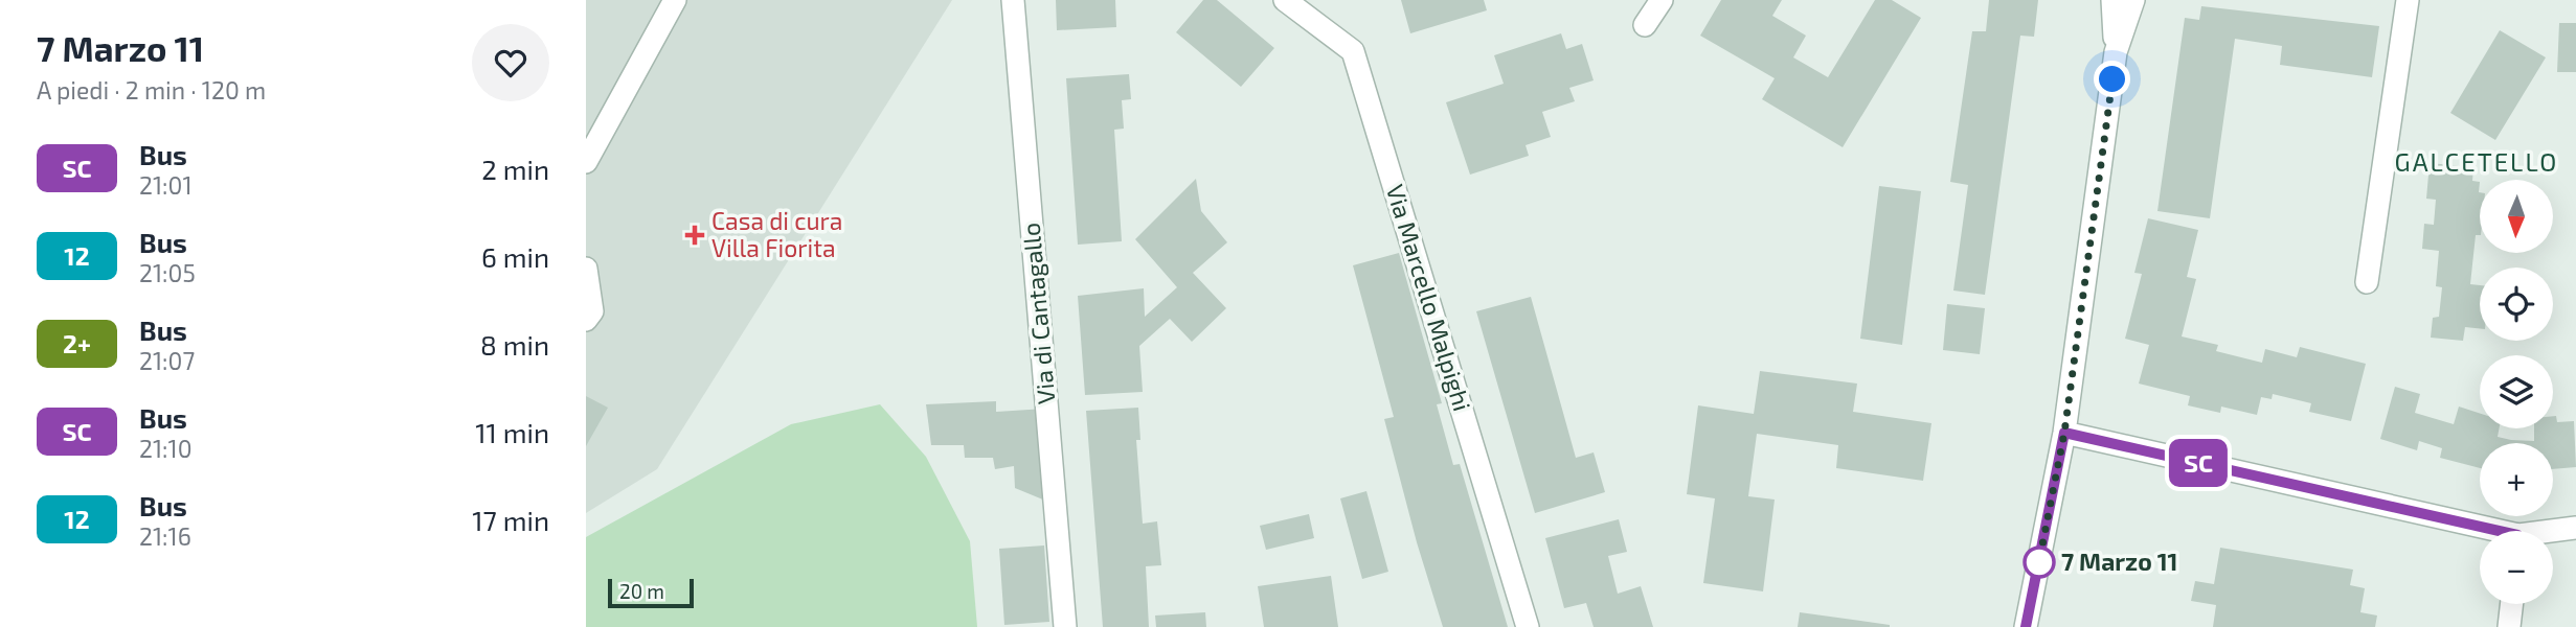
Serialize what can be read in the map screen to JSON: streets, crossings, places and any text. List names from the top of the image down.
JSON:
{
  "streets": {
    "street": ["Via Marcello Malpighi", "Via di Cantagallo"]
  },
  "districts": ["GALCETELLO"],
  "places": {
    "health": ["Casa di cura Villa Fiorita"],
    "other": ["7 Marzo 11"]
  },
  "lines": ["bus line SC"],
  "scale_bar": "20 m",
  "north": "bottom",
  "page": {
    "heading": ["7 Marzo 11", "A piedi · 2 min · 120 m"],
    "on_map": "SC",
    "list": [
      {
        "mark": "SC",
        "name": "Bus",
        "note": "21:01",
        "value": "2 min"
      },
      {
        "mark": "12",
        "name": "Bus",
        "note": "21:05",
        "value": "6 min"
      },
      {
        "mark": "2+",
        "name": "Bus",
        "note": "21:07",
        "value": "8 min"
      },
      {
        "mark": "SC",
        "name": "Bus",
        "note": "21:10",
        "value": "11 min"
      },
      {
        "mark": "12",
        "name": "Bus",
        "note": "21:16",
        "value": "17 min"
      }
    ],
    "map_buttons": ["+", "−"],
    "scale": "20 m"
  }
}
